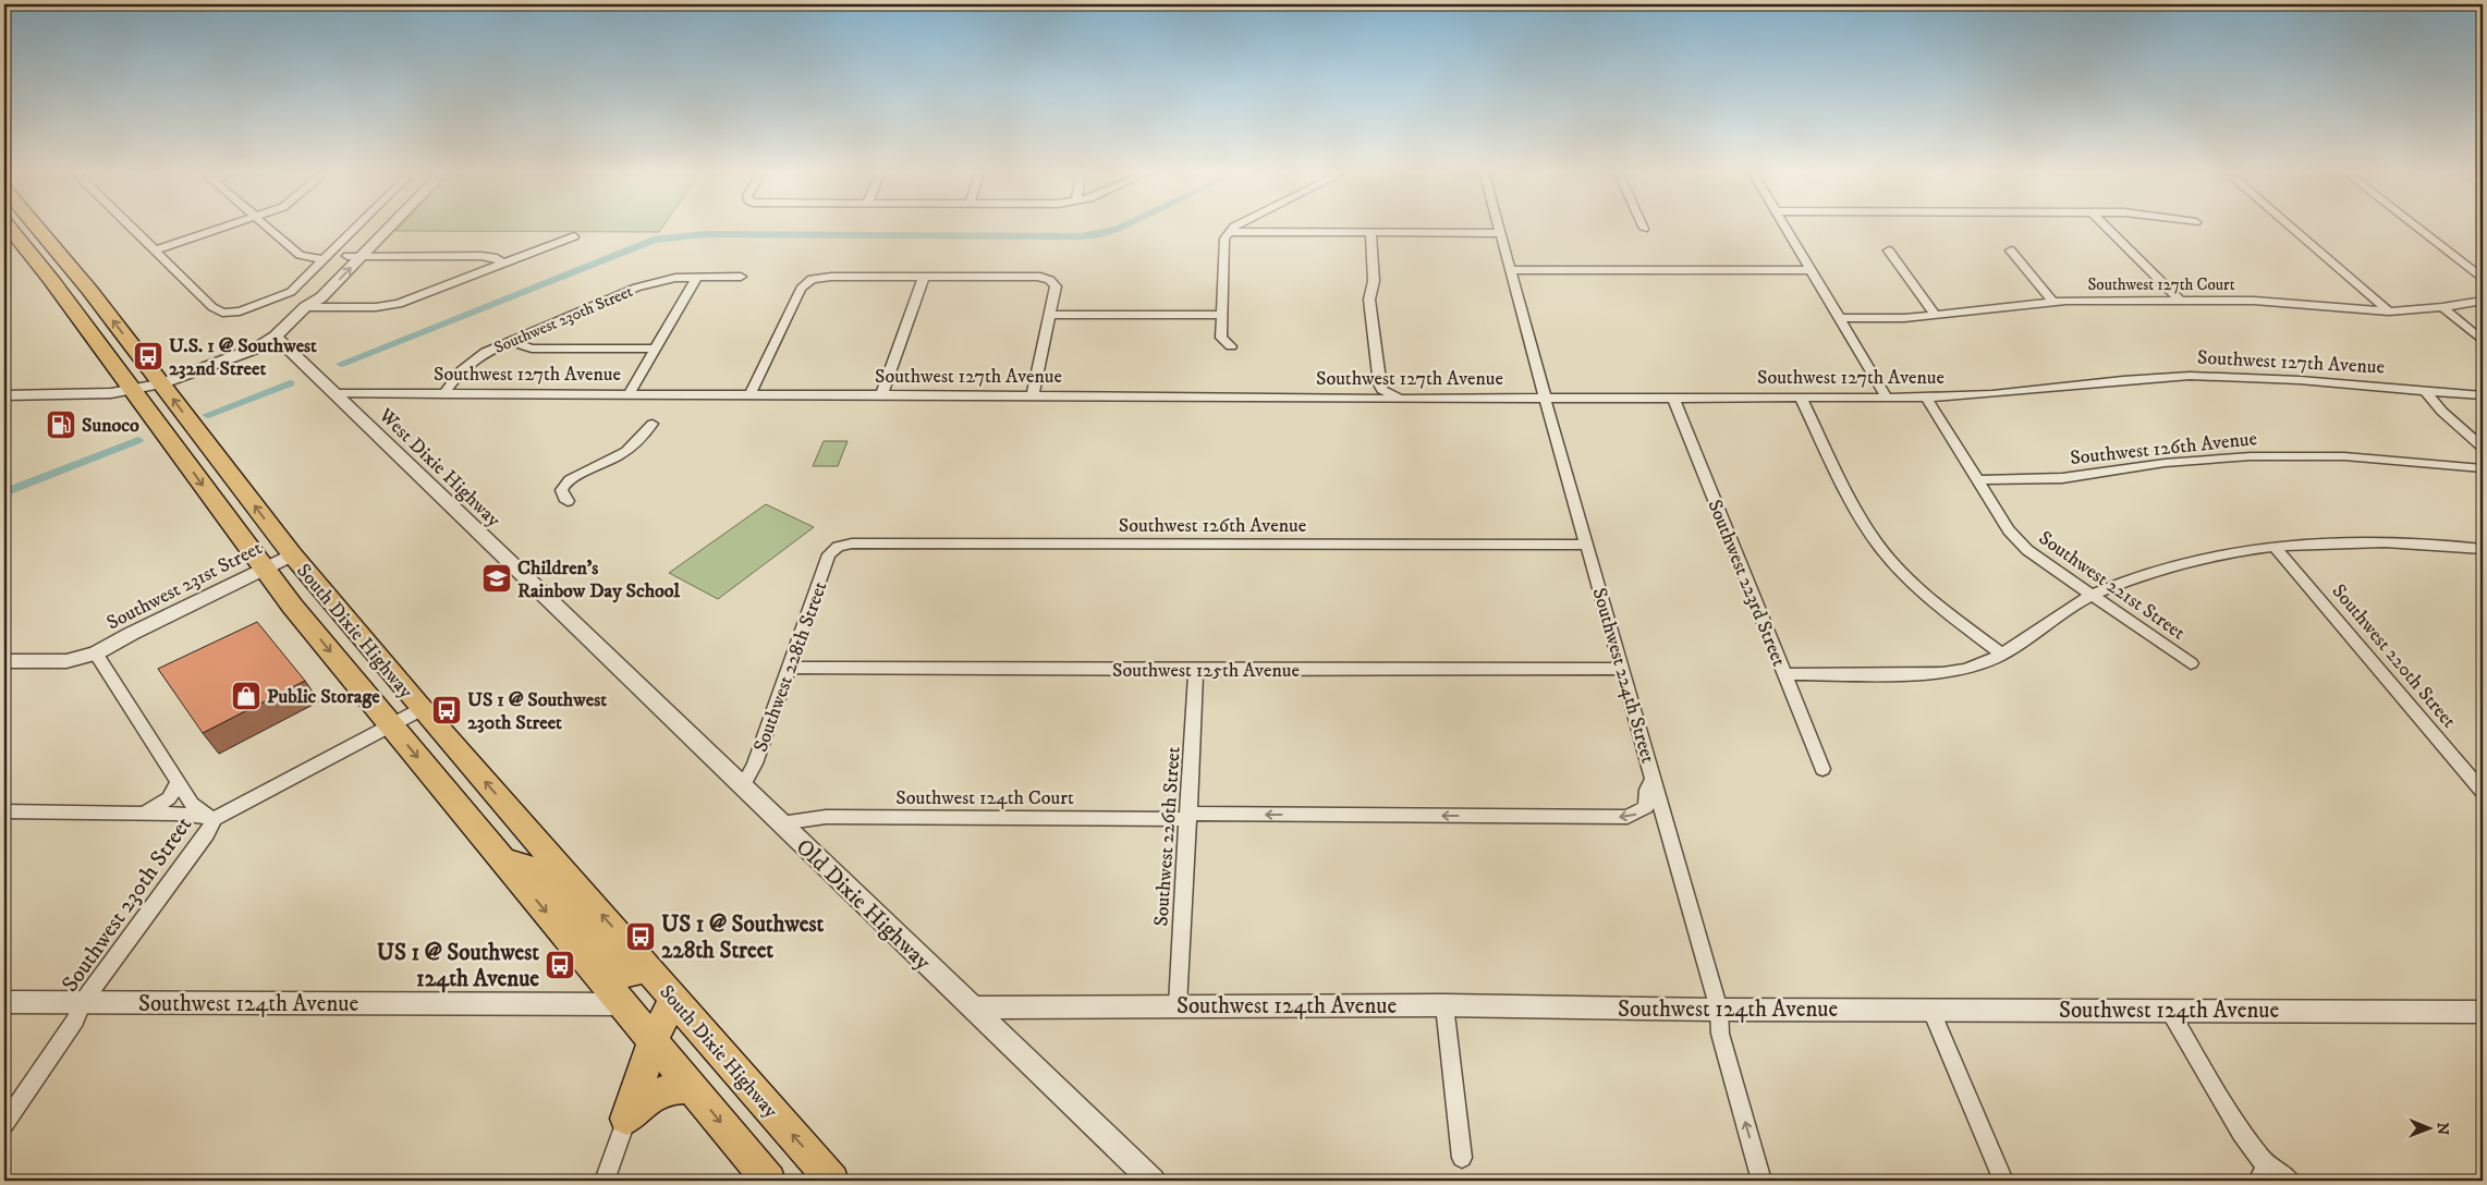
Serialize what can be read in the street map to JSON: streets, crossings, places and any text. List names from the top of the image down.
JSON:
{
  "streets": {
    "highway": ["South Dixie Highway"],
    "street": [
      "Southwest 127th Court",
      "Southwest 230th Street",
      "Southwest 127th Avenue",
      "Southwest 126th Avenue",
      "West Dixie Highway",
      "Southwest 223rd Street",
      "Southwest 231st Street",
      "Southwest 221st Street",
      "Southwest 220th Street",
      "Southwest 228th Street",
      "Southwest 125th Avenue",
      "Southwest 224th Street",
      "Southwest 124th Court",
      "Southwest 226th Street",
      "Old Dixie Highway",
      "Southwest 124th Avenue"
    ]
  },
  "crossings": [
    ["Southwest 230th Street", "Southwest 127th Avenue"],
    ["Southwest 230th Street", "Southwest 124th Avenue"],
    ["Southwest 127th Avenue", "West Dixie Highway"],
    ["Southwest 127th Avenue", "Southwest 223rd Street"],
    ["Southwest 127th Avenue", "Southwest 221st Street"],
    ["Southwest 127th Avenue", "Southwest 224th Street"],
    ["Southwest 126th Avenue", "Southwest 221st Street"],
    ["Southwest 126th Avenue", "Southwest 228th Street"],
    ["Southwest 126th Avenue", "Southwest 224th Street"],
    ["West Dixie Highway", "Old Dixie Highway"],
    ["Southwest 231st Street", "South Dixie Highway"],
    ["South Dixie Highway", "Southwest 124th Avenue"],
    ["Southwest 228th Street", "Southwest 125th Avenue"],
    ["Southwest 228th Street", "Old Dixie Highway"],
    ["Southwest 125th Avenue", "Southwest 224th Street"],
    ["Southwest 125th Avenue", "Southwest 226th Street"],
    ["Southwest 224th Street", "Southwest 124th Court"],
    ["Southwest 224th Street", "Southwest 124th Avenue"],
    ["Southwest 124th Court", "Southwest 226th Street"],
    ["Southwest 124th Court", "Old Dixie Highway"],
    ["Southwest 226th Street", "Southwest 124th Avenue"],
    ["Old Dixie Highway", "Southwest 124th Avenue"]
  ],
  "one_way": ["Southwest 124th Court"],
  "places": {
    "bus stop": [
      "U.S. 1 @ Southwest 232nd Street",
      "US 1 @ Southwest 230th Street",
      "US 1 @ Southwest 228th Street",
      "US 1 @ Southwest 124th Avenue"
    ],
    "fuel station": ["Sunoco"],
    "school or university": ["Children's Rainbow Day School"],
    "shop": ["Public Storage"]
  },
  "north": "right"
}
